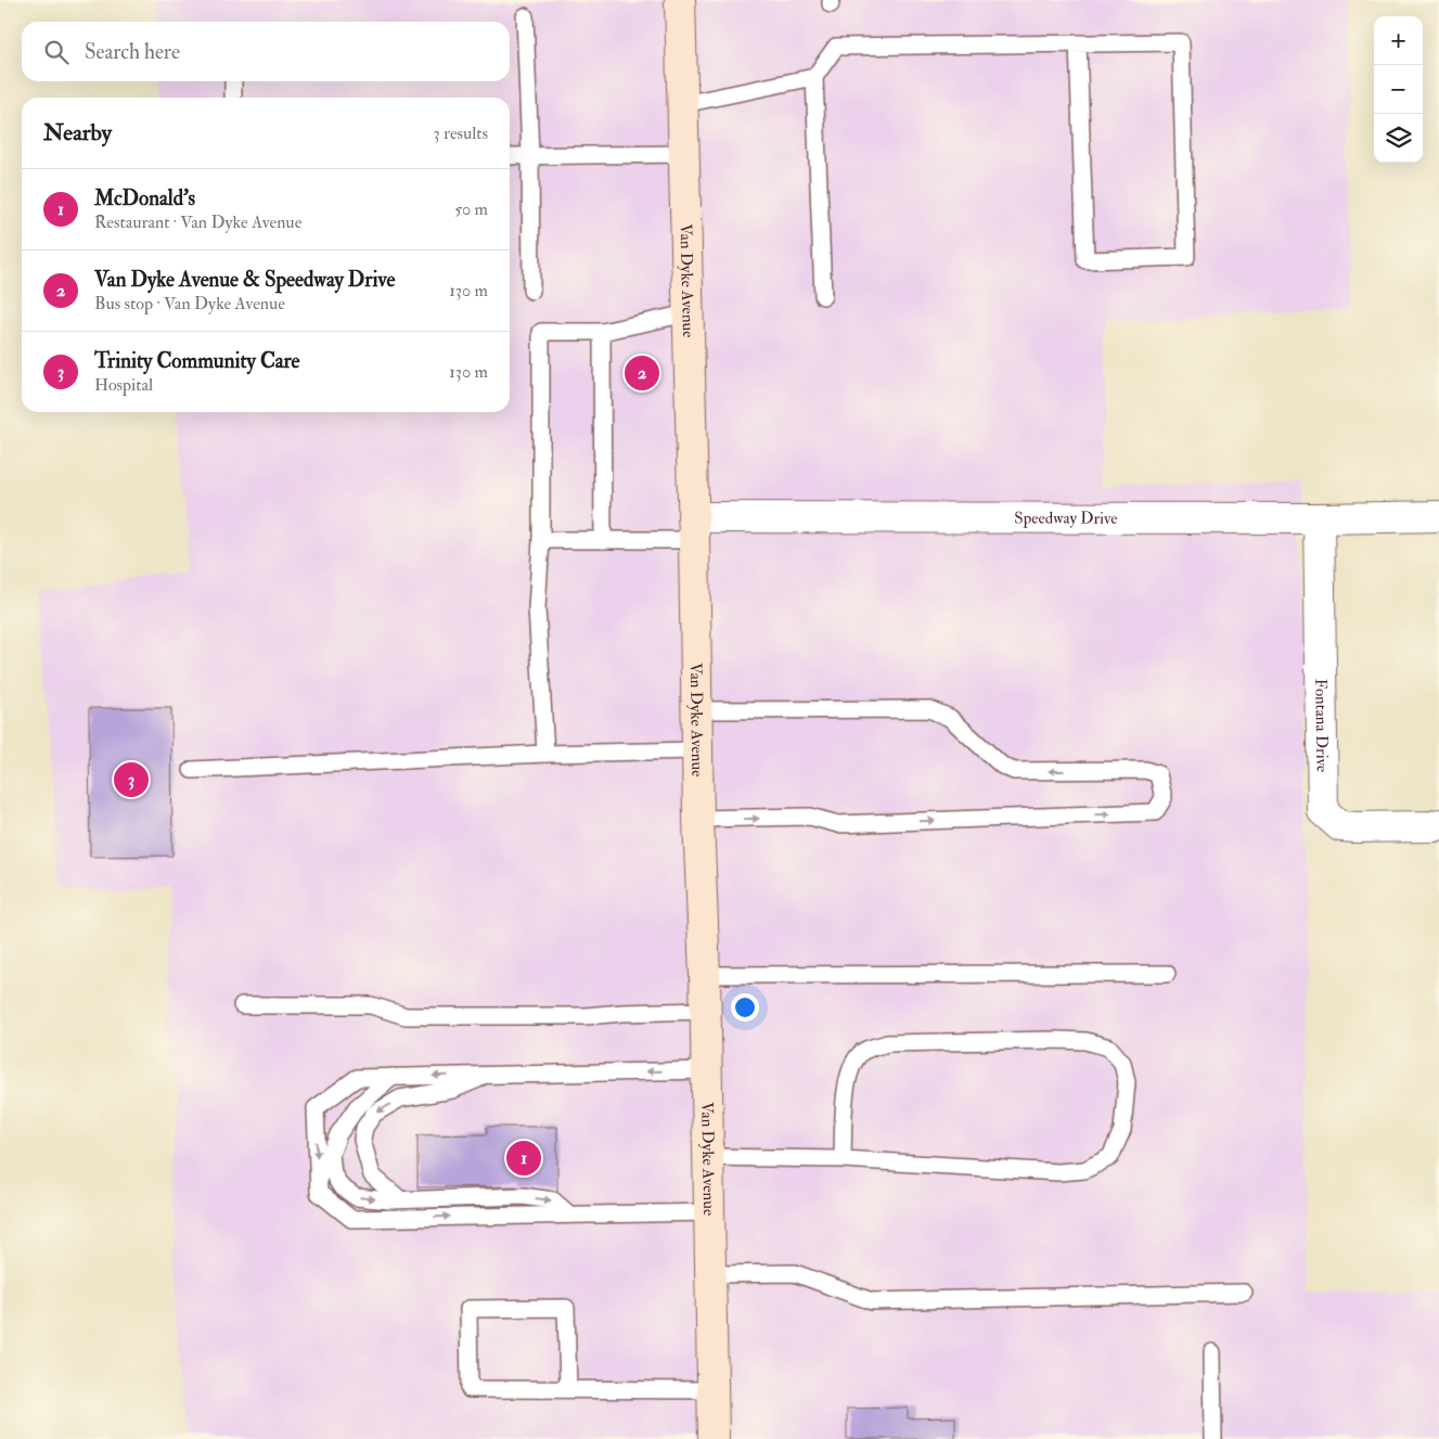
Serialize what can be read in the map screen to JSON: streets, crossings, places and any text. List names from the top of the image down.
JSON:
{
  "streets": {
    "main road": ["Van Dyke Avenue"],
    "street": ["Speedway Drive", "Fontana Drive"]
  },
  "crossings": [
    ["Van Dyke Avenue", "Speedway Drive"],
    ["Speedway Drive", "Fontana Drive"]
  ],
  "page": {
    "map_buttons": ["+", "−"],
    "search": "Search here",
    "heading": ["Nearby", "3 results"],
    "list": [
      {
        "mark": "1",
        "name": "McDonald's",
        "note": "Restaurant · Van Dyke Avenue",
        "value": "50 m"
      },
      {
        "mark": "2",
        "name": "Van Dyke Avenue & Speedway Drive",
        "note": "Bus stop · Van Dyke Avenue",
        "value": "130 m"
      },
      {
        "mark": "3",
        "name": "Trinity Community Care",
        "note": "Hospital",
        "value": "130 m"
      }
    ],
    "pins": ["2", "3", "1"]
  }
}
